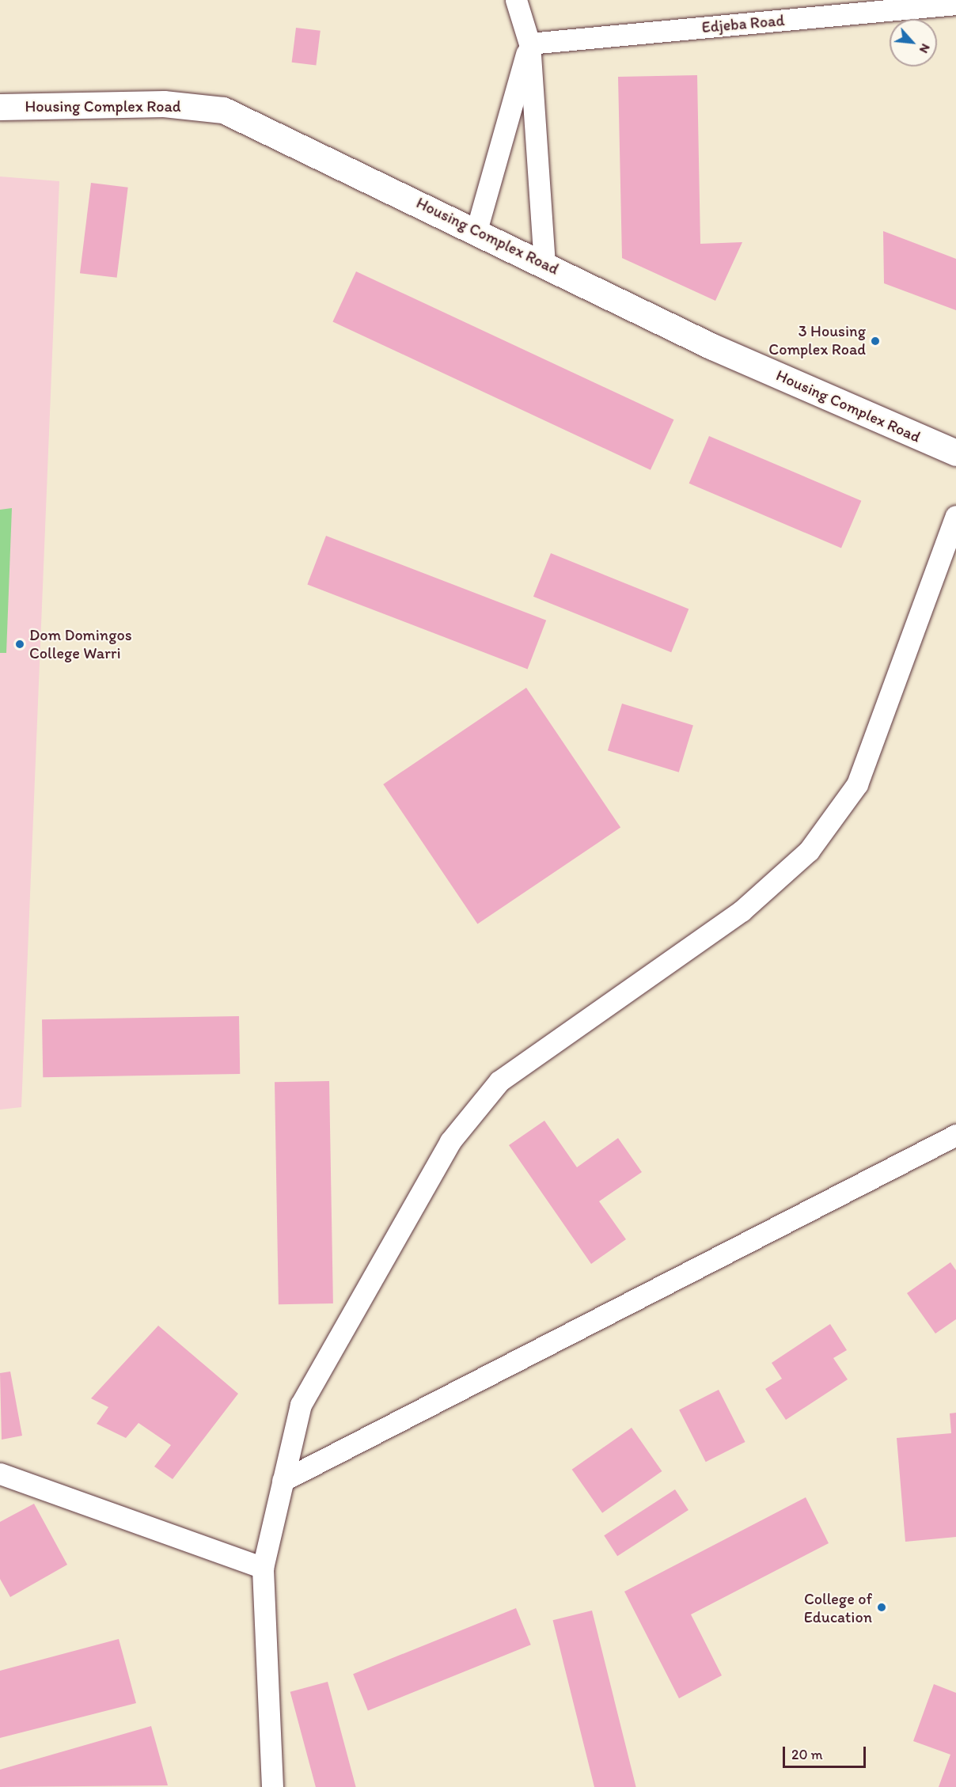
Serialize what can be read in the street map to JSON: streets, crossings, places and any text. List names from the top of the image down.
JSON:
{
  "streets": {
    "street": ["Edjeba Road", "Housing Complex Road"]
  },
  "places": ["3 Housing Complex Road", "Dom Domingos College Warri", "College of Education"],
  "scale_bar": "20 m",
  "north": "bottom right"
}
